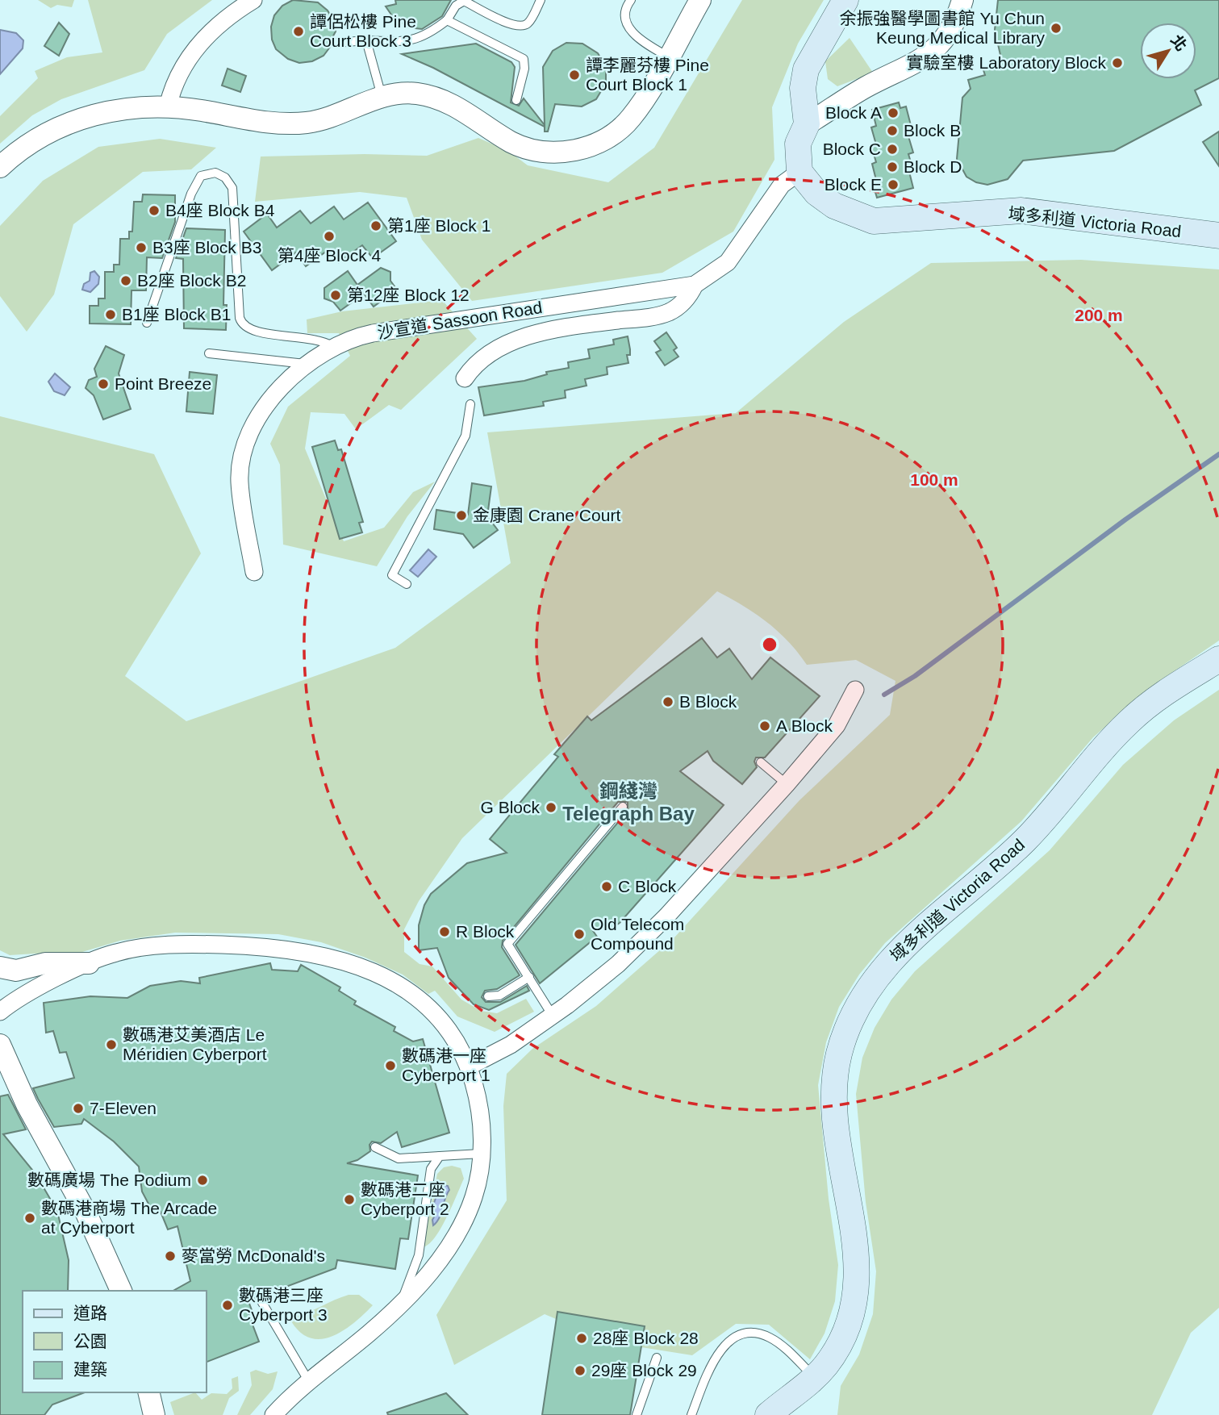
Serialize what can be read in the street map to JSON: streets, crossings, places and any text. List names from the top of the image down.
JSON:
{
  "streets": {
    "main road": ["域多利道 Victoria Road"],
    "street": ["沙宣道 Sassoon Road"]
  },
  "crossings": [
    ["域多利道 Victoria Road", "沙宣道 Sassoon Road"]
  ],
  "districts": ["鋼綫灣 Telegraph Bay"],
  "places": [
    "余振強醫學圖書館 Yu Chun Keung Medical Library",
    "譚侶松樓 Pine Court Block 3",
    "實驗室樓 Laboratory Block",
    "譚李麗芬樓 Pine Court Block 1",
    "Block A",
    "Block B",
    "Block C",
    "Block D",
    "Block E",
    "B4座 Block B4",
    "第1座 Block 1",
    "第4座 Block 4",
    "B3座 Block B3",
    "B2座 Block B2",
    "第12座 Block 12",
    "B1座 Block B1",
    "Point Breeze",
    "金康園 Crane Court",
    "B Block",
    "A Block",
    "G Block",
    "C Block",
    "R Block",
    "Old Telecom Compound",
    "數碼港艾美酒店 Le Méridien Cyberport",
    "數碼港一座 Cyberport 1",
    "7-Eleven",
    "數碼廣場 The Podium",
    "數碼港二座 Cyberport 2",
    "數碼港商場 The Arcade at Cyberport",
    "麥當勞 McDonald's",
    "數碼港三座 Cyberport 3",
    "28座 Block 28",
    "29座 Block 29"
  ],
  "legend": ["道路", "公園", "建築"],
  "north": "top right",
  "rings": ["200 m", "100 m"]
}
